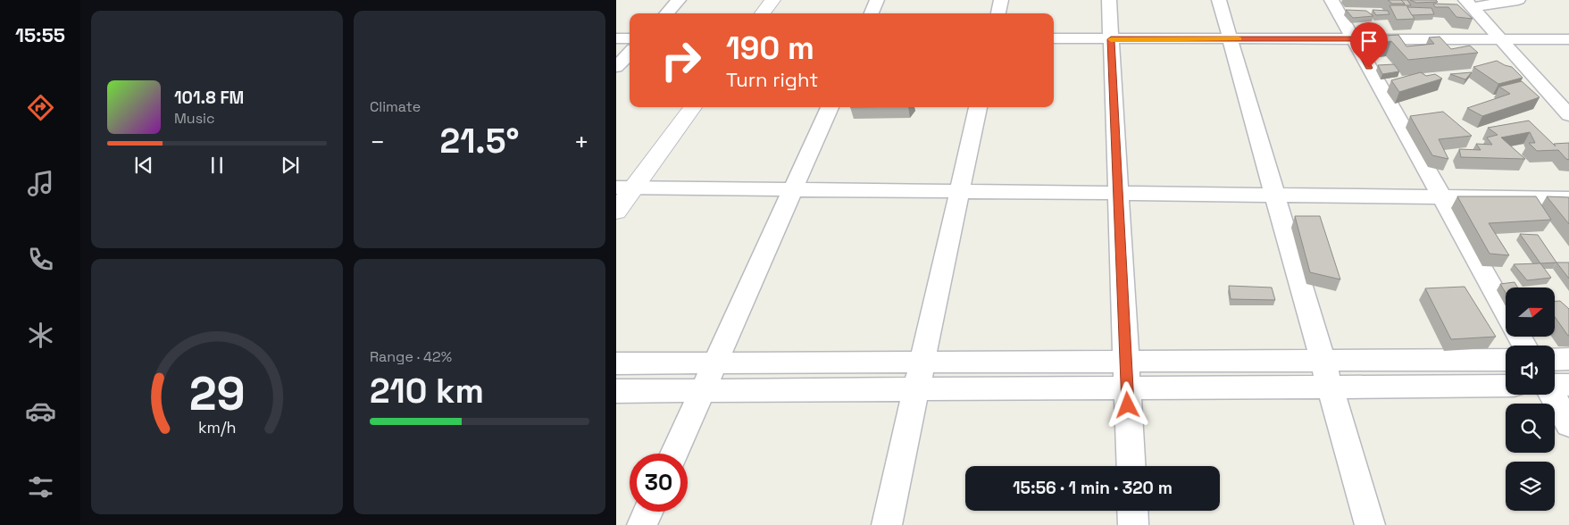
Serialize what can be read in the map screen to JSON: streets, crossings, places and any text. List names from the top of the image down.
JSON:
{
  "north": "right",
  "page": {
    "tabs": "15:55",
    "tile": [
      "Climate",
      ["Range · 42%", "210 km"]
    ],
    "turn": ["190 m", "Turn right"],
    "song": ["101.8 FM", "Music"],
    "heat": ["−", "21.5°", "+"],
    "limit": "30",
    "trip": "15:56 · 1 min · 320 m",
    "gauge": ["29", "km/h"]
  }
}
